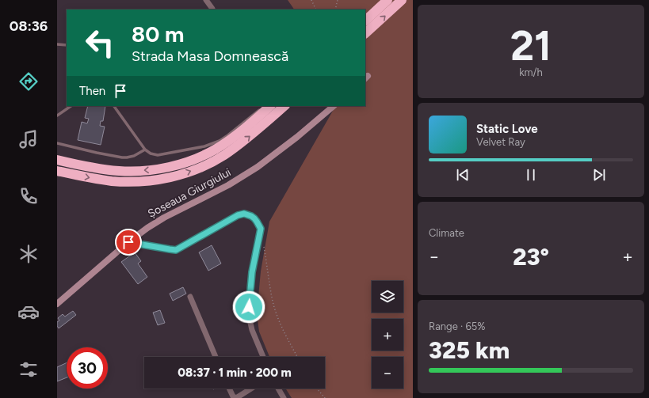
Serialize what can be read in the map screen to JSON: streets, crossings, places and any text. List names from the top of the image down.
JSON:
{
  "streets": {
    "street": ["Șoseaua Giurgiului"]
  },
  "page": {
    "tabs": "08:36",
    "tile": [
      ["21", "km/h"],
      "Climate",
      ["Range · 65%", "325 km"]
    ],
    "turn": ["80 m", "Strada Masa Domnească"],
    "then": "Then",
    "song": ["Static Love", "Velvet Ray"],
    "heat": ["−", "23°", "+"],
    "map_buttons": ["+", "−"],
    "limit": "30",
    "trip": "08:37 · 1 min · 200 m"
  }
}
